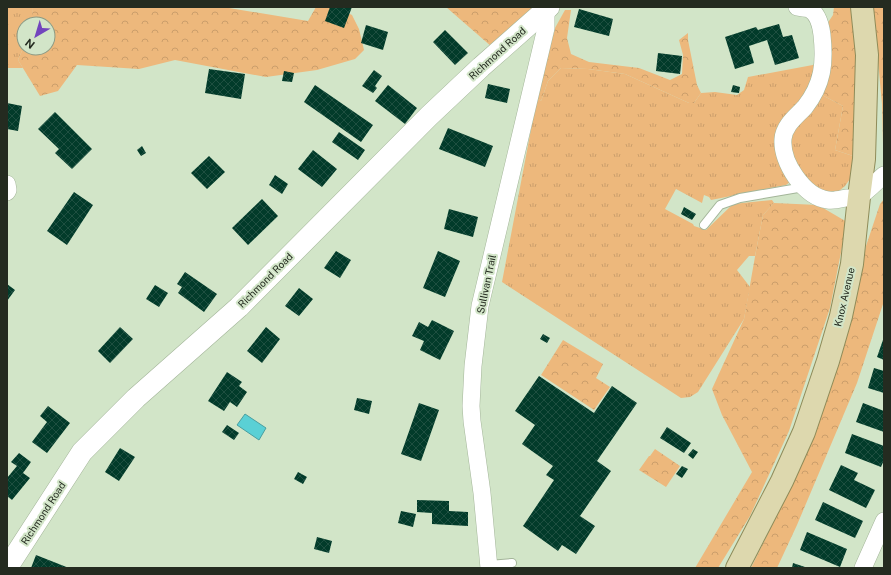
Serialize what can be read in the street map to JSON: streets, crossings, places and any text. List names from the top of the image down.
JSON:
{
  "streets": {
    "main road": ["Knox Avenue"],
    "street": ["Richmond Road", "Sullivan Trail"]
  },
  "crossings": [
    ["Richmond Road", "Sullivan Trail"]
  ],
  "north": "bottom left"
}
